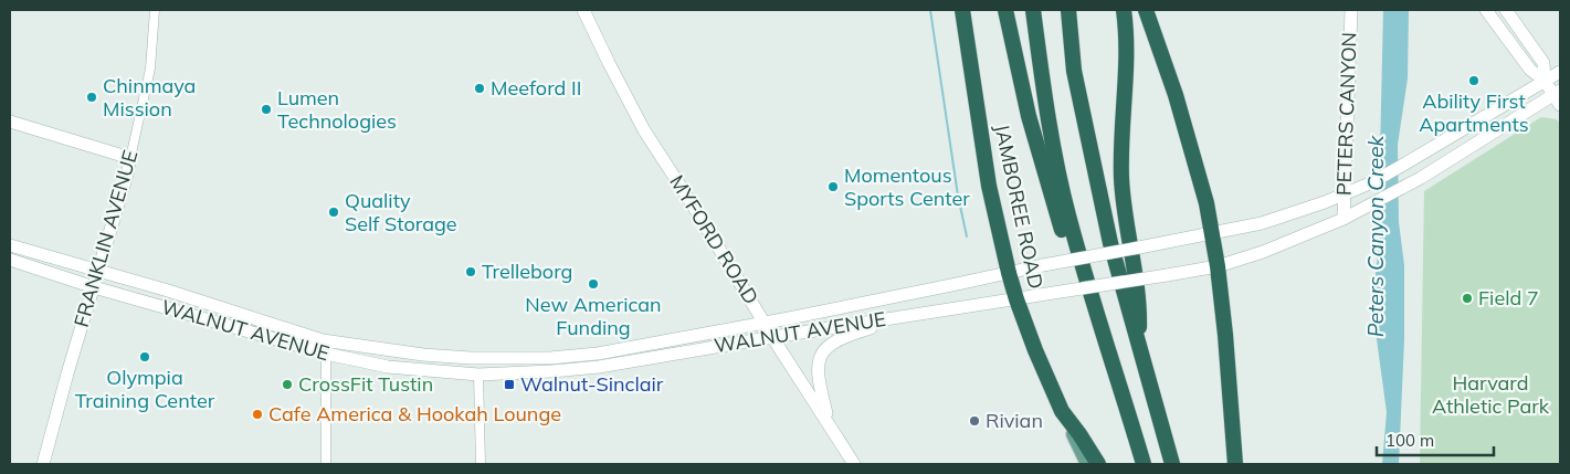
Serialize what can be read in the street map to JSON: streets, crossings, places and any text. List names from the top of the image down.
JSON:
{
  "streets": {
    "highway": ["JAMBOREE ROAD"],
    "main road": [
      "PETERS CANYON",
      "FRANKLIN AVENUE",
      "MYFORD ROAD",
      "WALNUT AVENUE"
    ]
  },
  "crossings": [
    ["PETERS CANYON", "WALNUT AVENUE"],
    ["JAMBOREE ROAD", "WALNUT AVENUE"],
    ["FRANKLIN AVENUE", "WALNUT AVENUE"],
    ["MYFORD ROAD", "WALNUT AVENUE"]
  ],
  "water": ["Peters Canyon Creek"],
  "parks": ["Harvard Athletic Park"],
  "places": {
    "other": [
      "Ability First Apartments",
      "Meeford II",
      "Chinmaya Mission",
      "Lumen Technologies",
      "Momentous Sports Center",
      "Quality Self Storage",
      "Trelleborg",
      "New American Funding",
      "Field 7",
      "Olympia Training Center",
      "CrossFit Tustin",
      "Cafe America & Hookah Lounge",
      "Rivian"
    ],
    "transit": ["Walnut-Sinclair"]
  },
  "scale_bar": "100 m"
}
